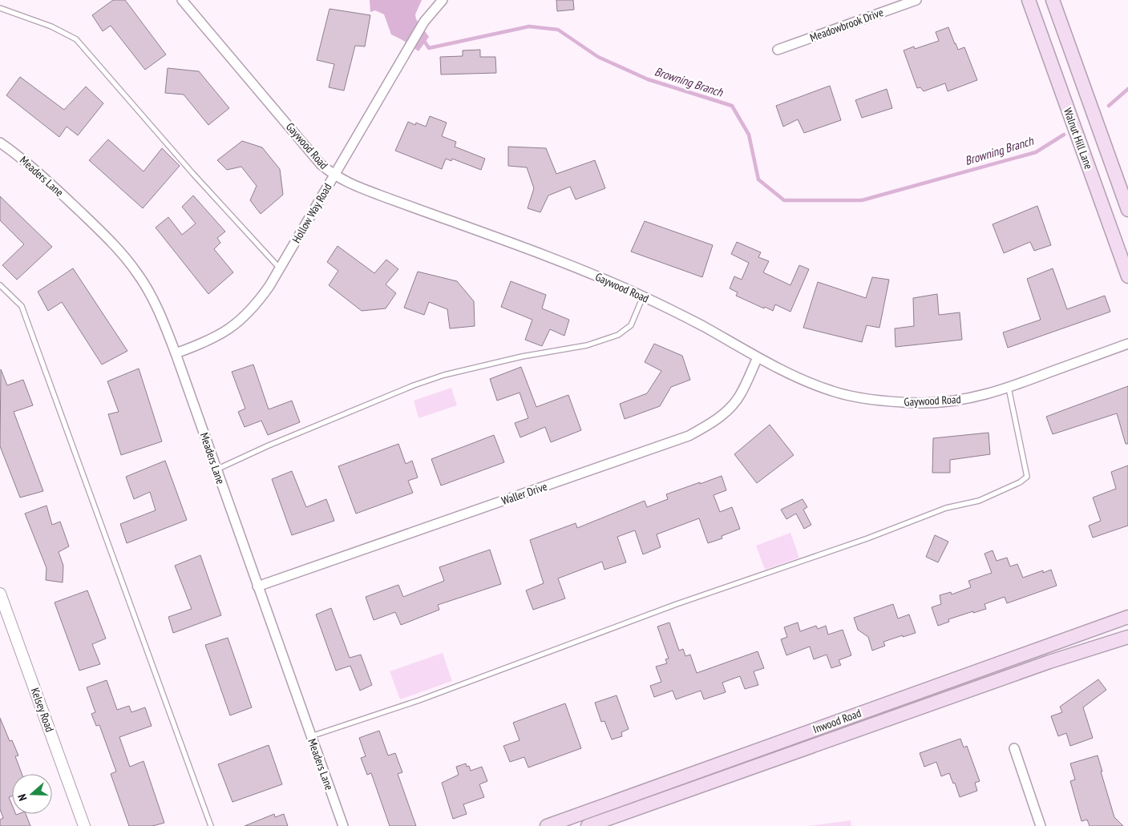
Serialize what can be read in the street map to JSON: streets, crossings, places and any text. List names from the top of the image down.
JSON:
{
  "streets": {
    "main road": ["Walnut Hill Lane", "Inwood Road"],
    "street": [
      "Meadowbrook Drive",
      "Gaywood Road",
      "Meaders Lane",
      "Hollow Way Road",
      "Waller Drive",
      "Kelsey Road"
    ]
  },
  "crossings": [
    ["Gaywood Road", "Hollow Way Road"],
    ["Gaywood Road", "Waller Drive"],
    ["Meaders Lane", "Hollow Way Road"],
    ["Meaders Lane", "Waller Drive"]
  ],
  "water": ["Browning Branch"],
  "north": "left"
}
